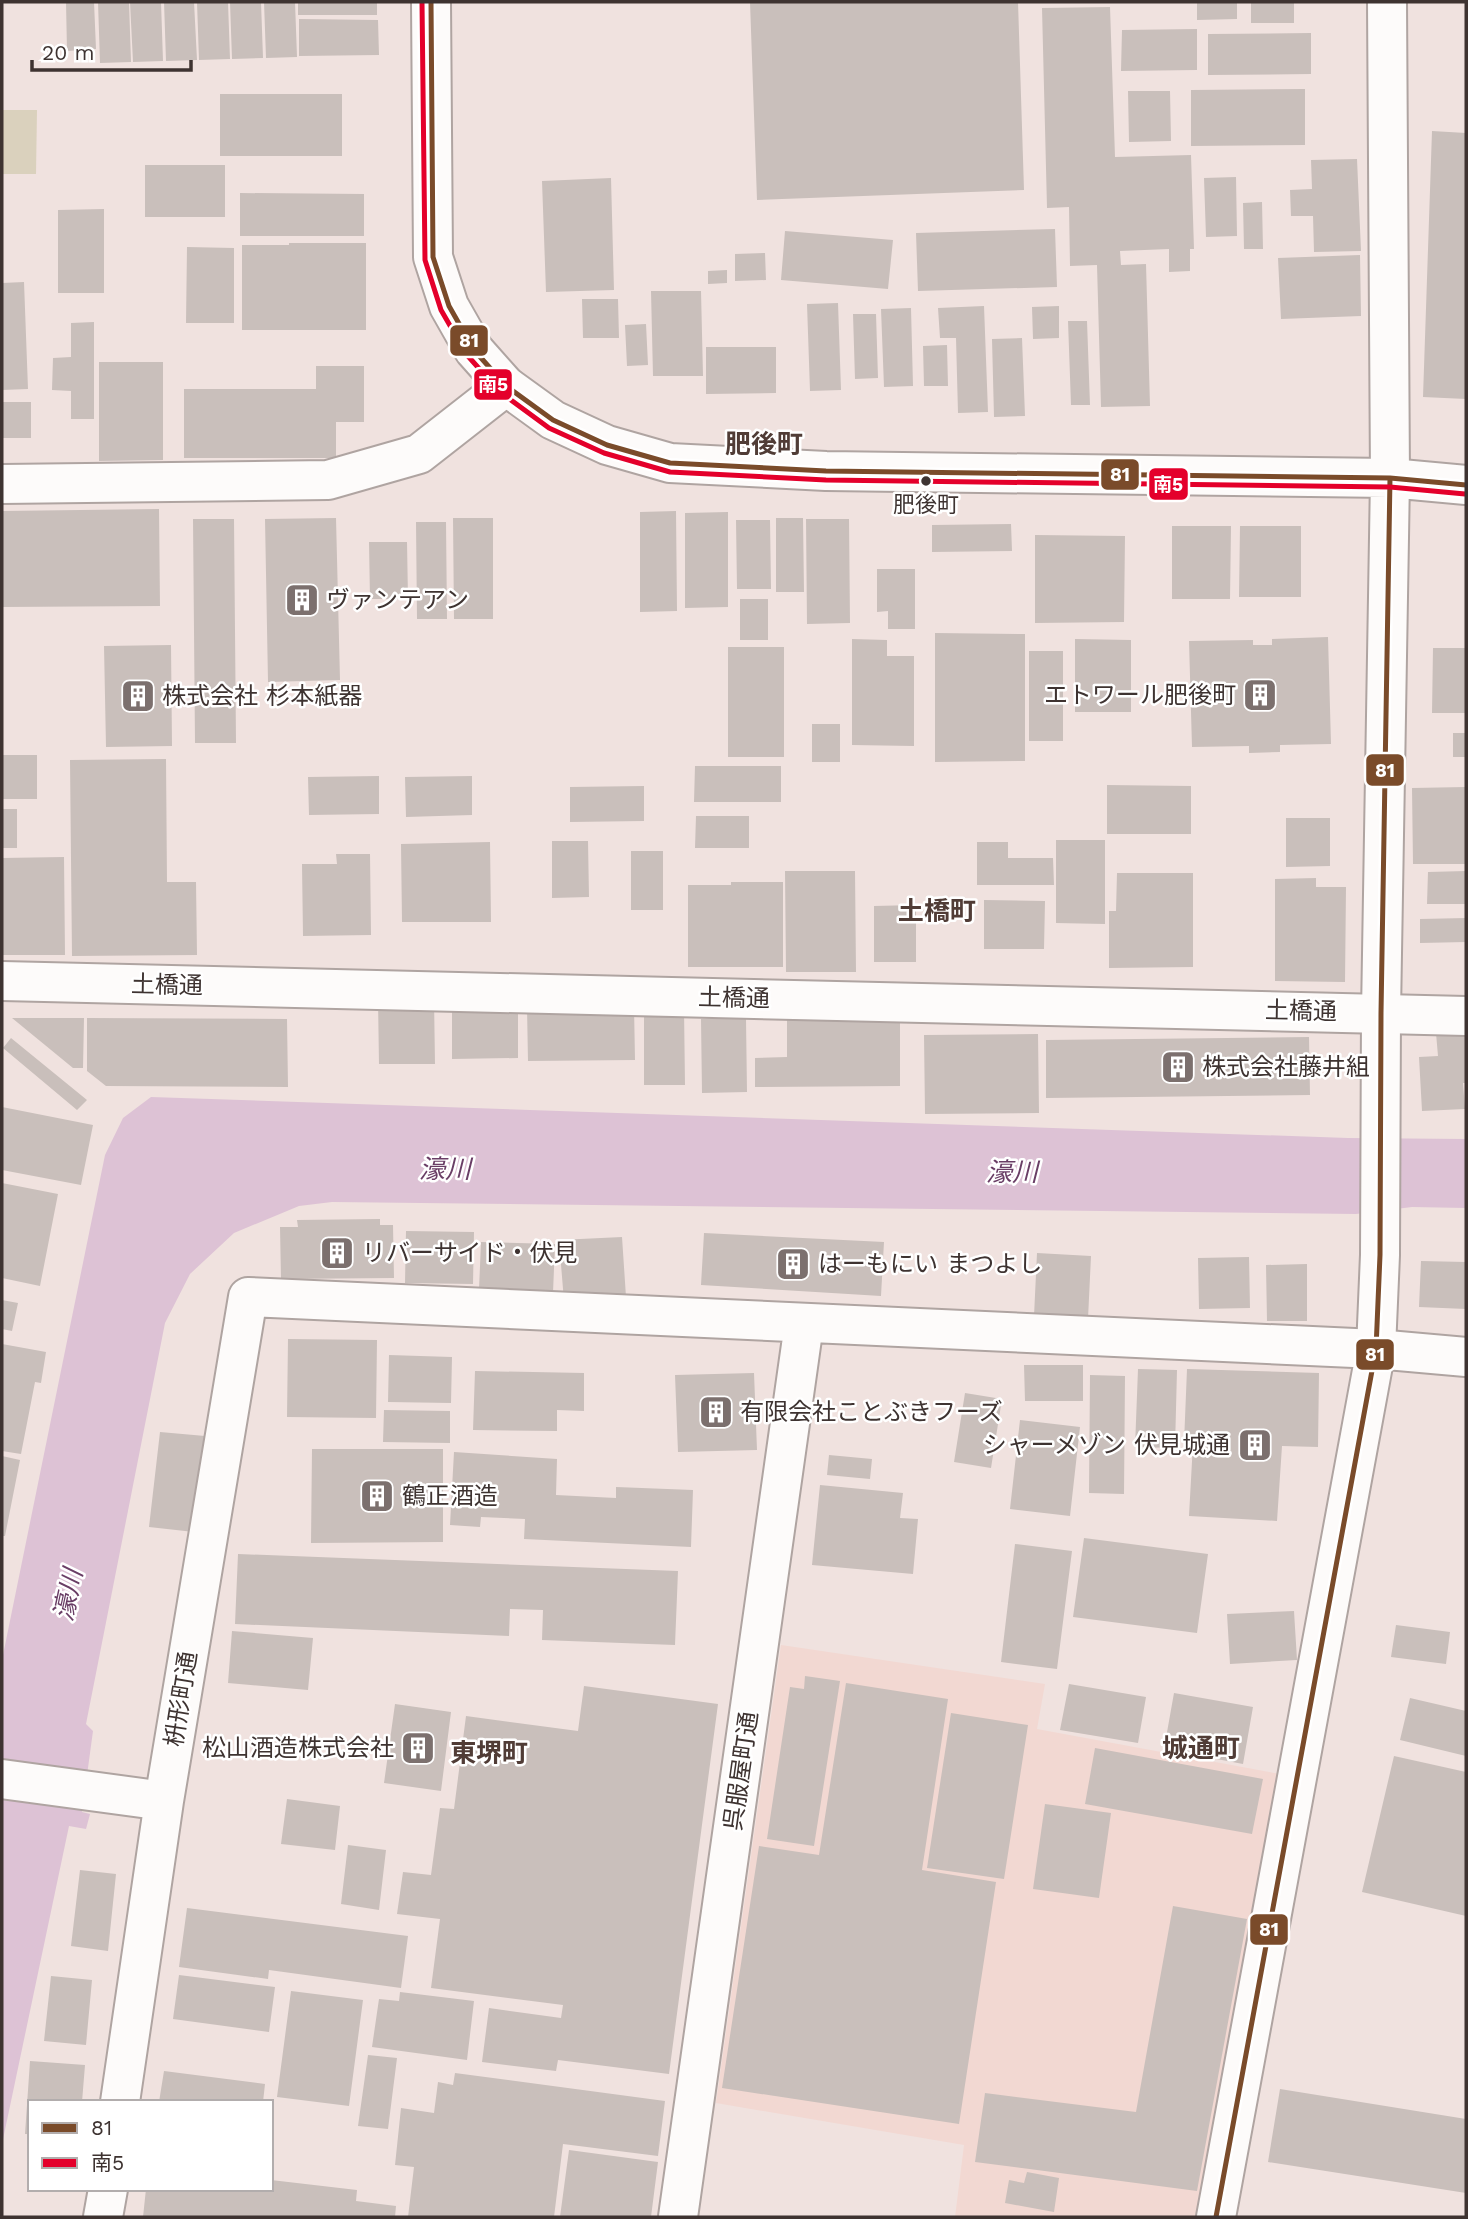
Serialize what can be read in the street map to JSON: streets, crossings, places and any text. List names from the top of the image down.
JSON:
{
  "streets": {
    "street": ["土橋通", "枡形町通", "呉服屋町通"]
  },
  "crossings": [
    ["枡形町通", "呉服屋町通"]
  ],
  "districts": [
    "肥後町",
    "土橋町",
    "城通町",
    "東堺町"
  ],
  "water": ["濠川"],
  "places": {
    "other": ["肥後町"],
    "building": [
      "ヴァンテアン",
      "エトワール肥後町",
      "株式会社 杉本紙器",
      "株式会社藤井組",
      "リバーサイド・伏見",
      "はーもにい まつよし",
      "有限会社ことぶきフーズ",
      "シャーメゾン 伏見城通",
      "鶴正酒造",
      "松山酒造株式会社"
    ]
  },
  "lines": ["transit line 81", "transit line 南5"],
  "legend": ["81", "南5"],
  "scale_bar": "20 m"
}
